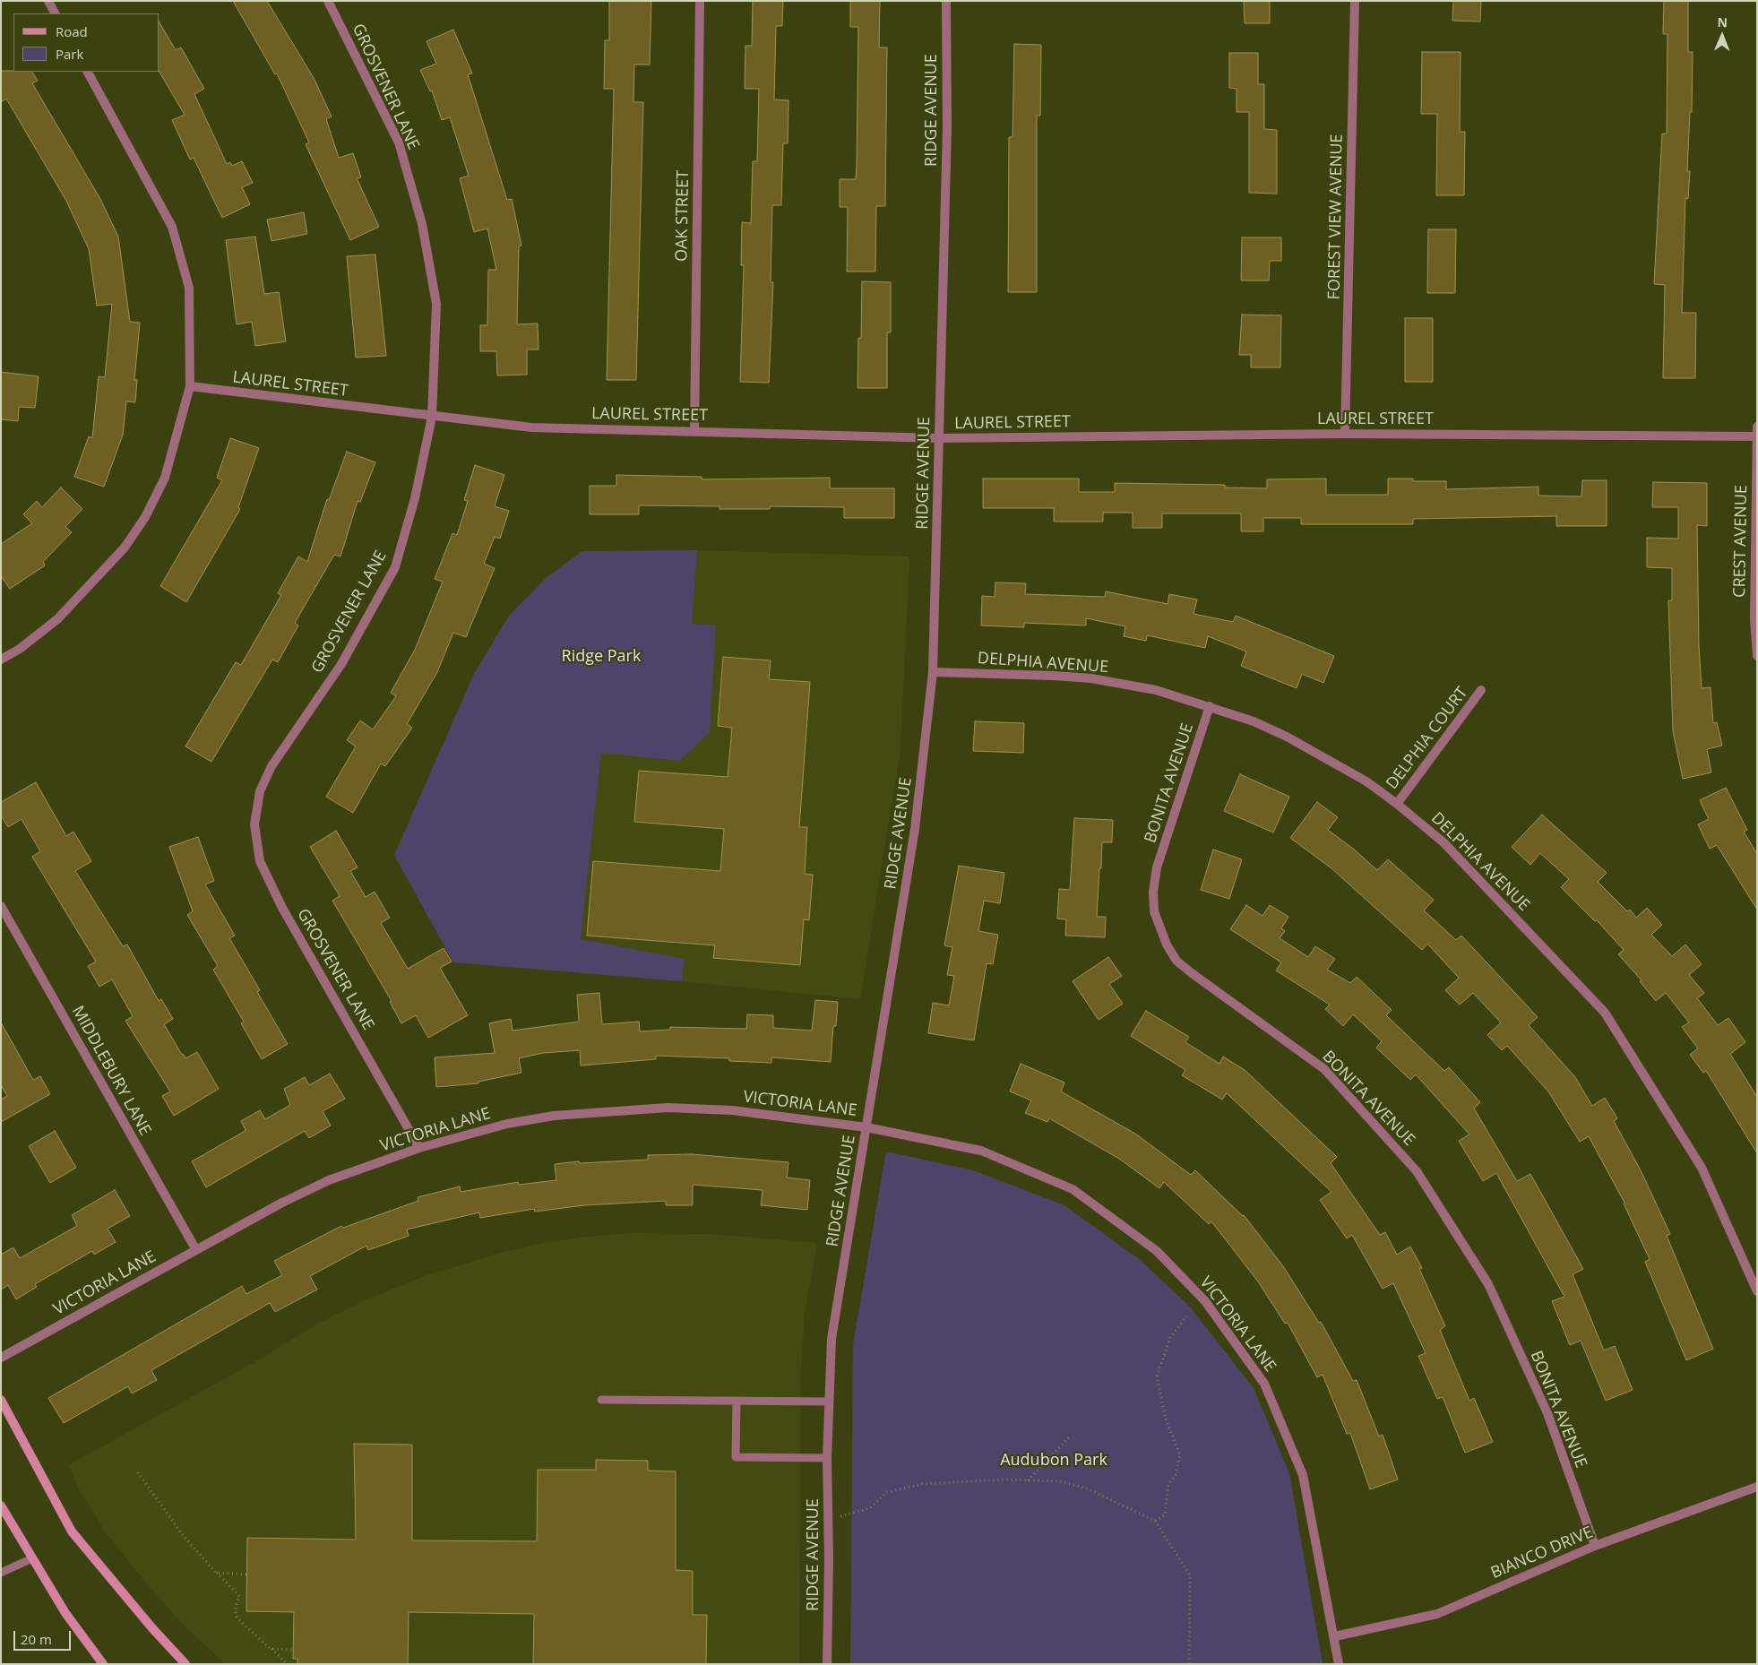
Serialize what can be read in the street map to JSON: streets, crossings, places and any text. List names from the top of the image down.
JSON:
{
  "streets": {
    "street": [
      "GROSVENER LANE",
      "RIDGE AVENUE",
      "OAK STREET",
      "FOREST VIEW AVENUE",
      "LAUREL STREET",
      "CREST AVENUE",
      "DELPHIA AVENUE",
      "DELPHIA COURT",
      "BONITA AVENUE",
      "MIDDLEBURY LANE",
      "VICTORIA LANE",
      "BIANCO DRIVE"
    ]
  },
  "crossings": [
    ["GROSVENER LANE", "LAUREL STREET"],
    ["GROSVENER LANE", "VICTORIA LANE"],
    ["RIDGE AVENUE", "LAUREL STREET"],
    ["RIDGE AVENUE", "DELPHIA AVENUE"],
    ["RIDGE AVENUE", "VICTORIA LANE"],
    ["OAK STREET", "LAUREL STREET"],
    ["FOREST VIEW AVENUE", "LAUREL STREET"],
    ["LAUREL STREET", "CREST AVENUE"],
    ["DELPHIA AVENUE", "DELPHIA COURT"],
    ["DELPHIA AVENUE", "BONITA AVENUE"],
    ["BONITA AVENUE", "BIANCO DRIVE"],
    ["MIDDLEBURY LANE", "VICTORIA LANE"],
    ["VICTORIA LANE", "BIANCO DRIVE"]
  ],
  "parks": ["Ridge Park", "Audubon Park"],
  "legend": ["Road", "Park"],
  "scale_bar": "20 m",
  "north": "top"
}
